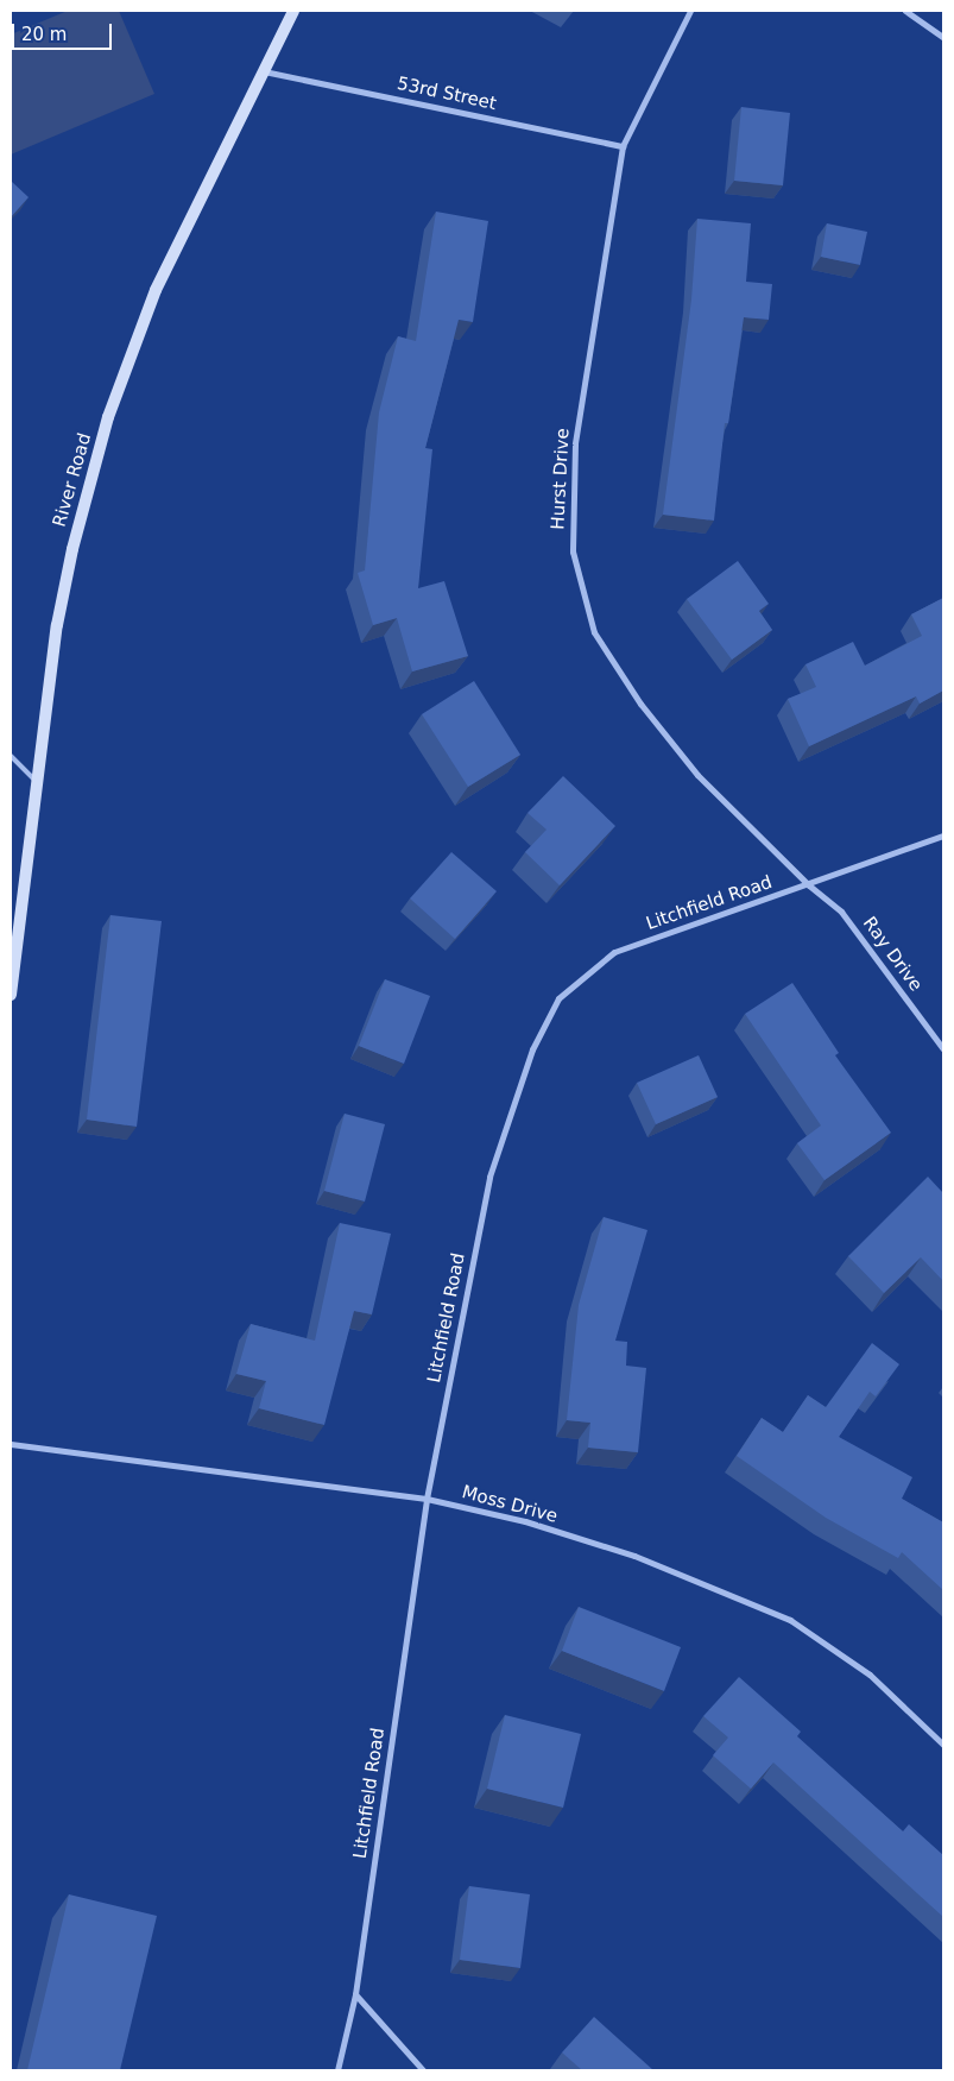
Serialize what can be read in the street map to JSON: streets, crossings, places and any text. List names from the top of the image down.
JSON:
{
  "streets": {
    "main road": ["River Road"],
    "street": [
      "53rd Street",
      "Hurst Drive",
      "Litchfield Road",
      "Ray Drive",
      "Moss Drive"
    ]
  },
  "crossings": [
    ["53rd Street", "Hurst Drive"],
    ["53rd Street", "River Road"],
    ["Hurst Drive", "Litchfield Road"],
    ["Hurst Drive", "Ray Drive"],
    ["Litchfield Road", "Ray Drive"],
    ["Litchfield Road", "Moss Drive"]
  ],
  "scale_bar": "20 m"
}
